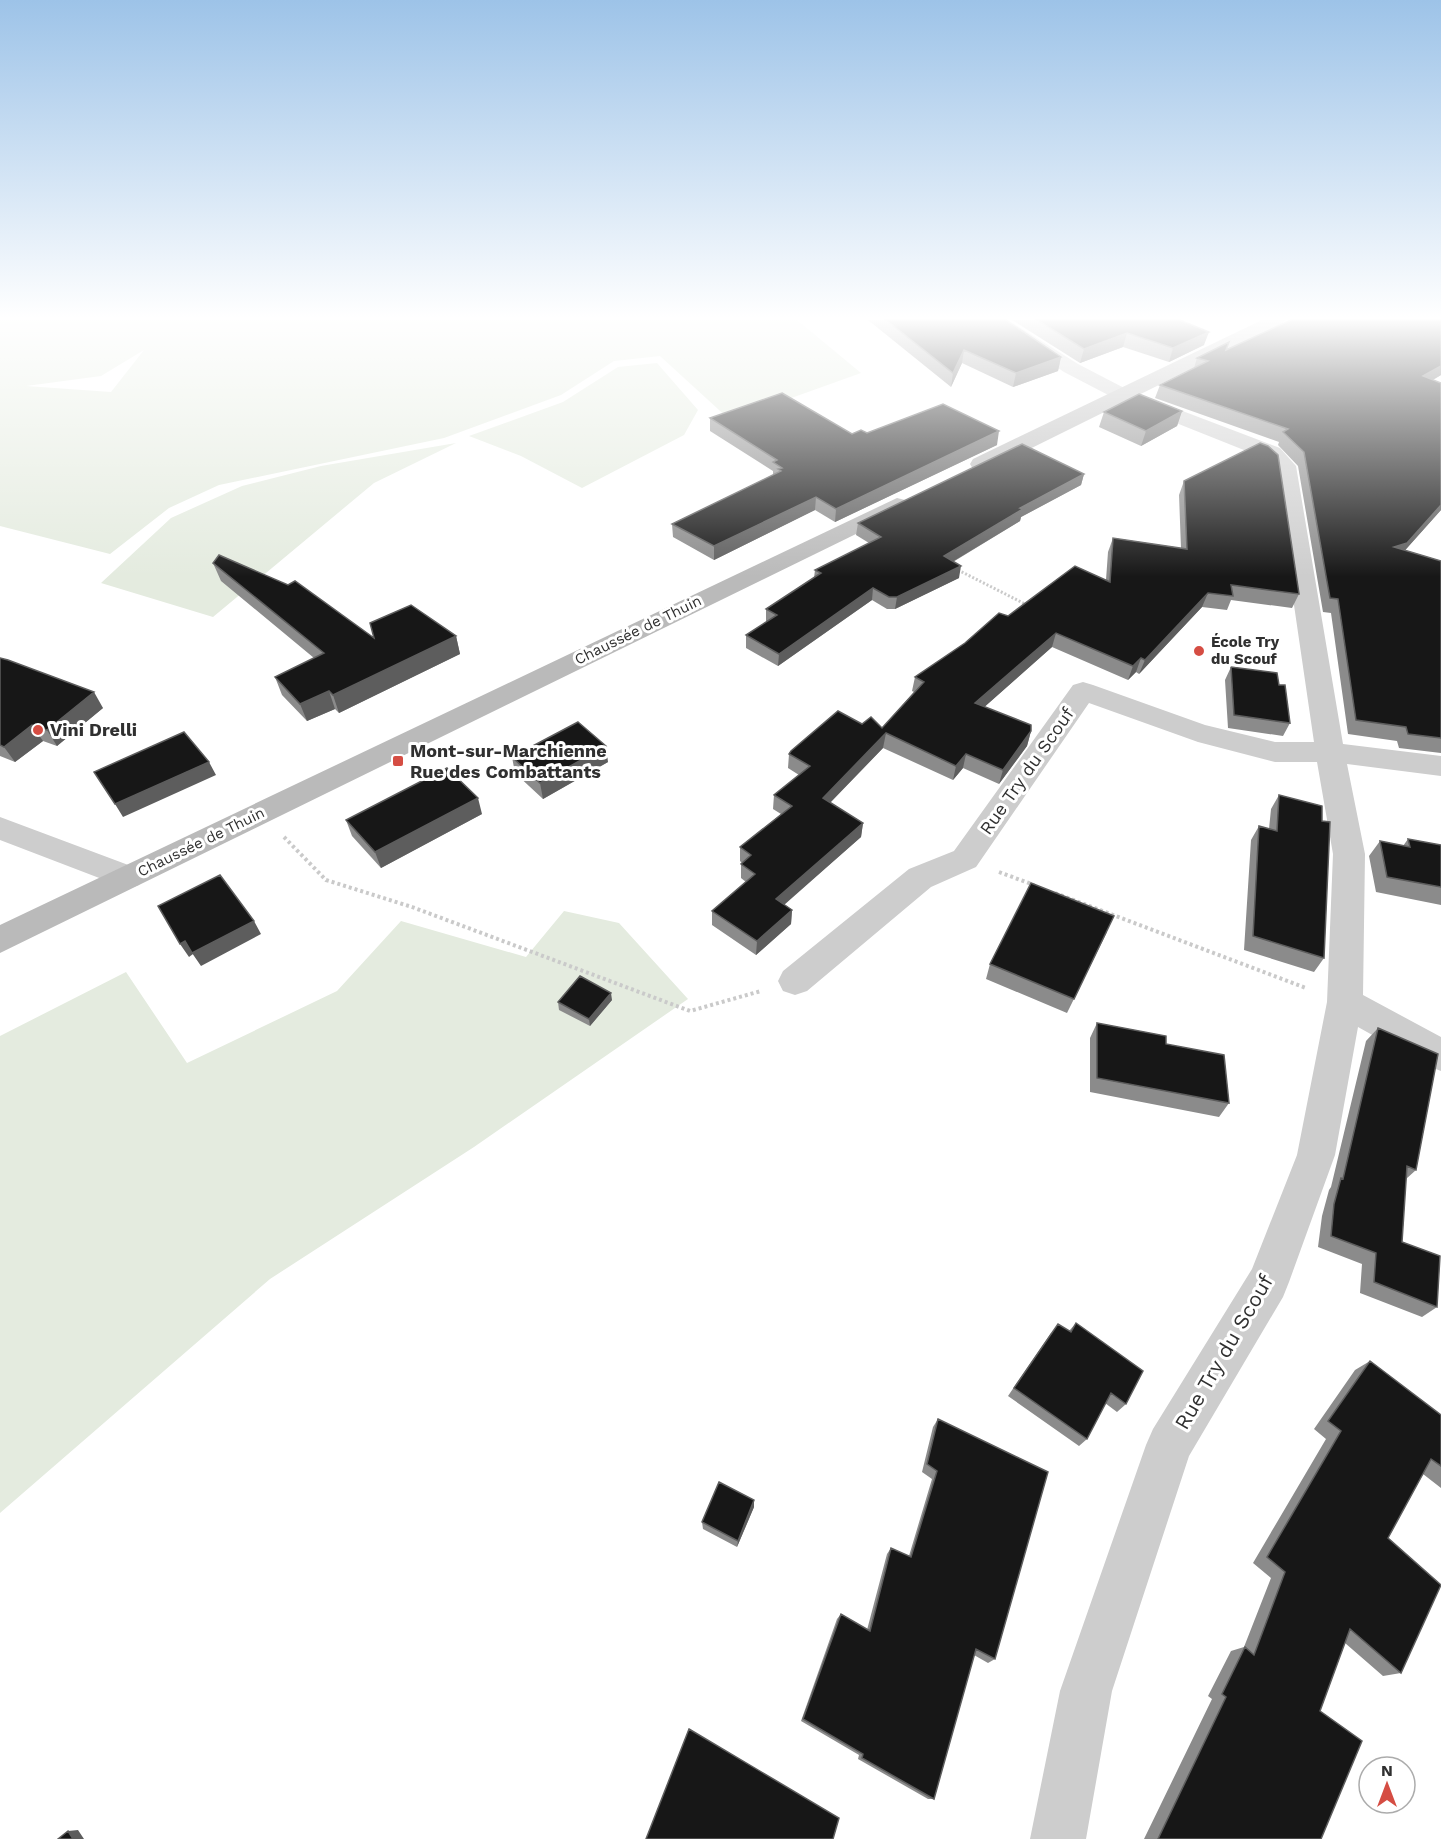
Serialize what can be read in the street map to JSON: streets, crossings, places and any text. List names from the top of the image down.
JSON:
{
  "streets": {
    "main road": ["Chaussée de Thuin"],
    "street": ["Rue Try du Scouf"]
  },
  "places": {
    "other": ["École Try du Scouf", "Vini Drelli"],
    "transit": ["Mont-sur-Marchienne Rue des Combattants"]
  },
  "north": "top"
}
